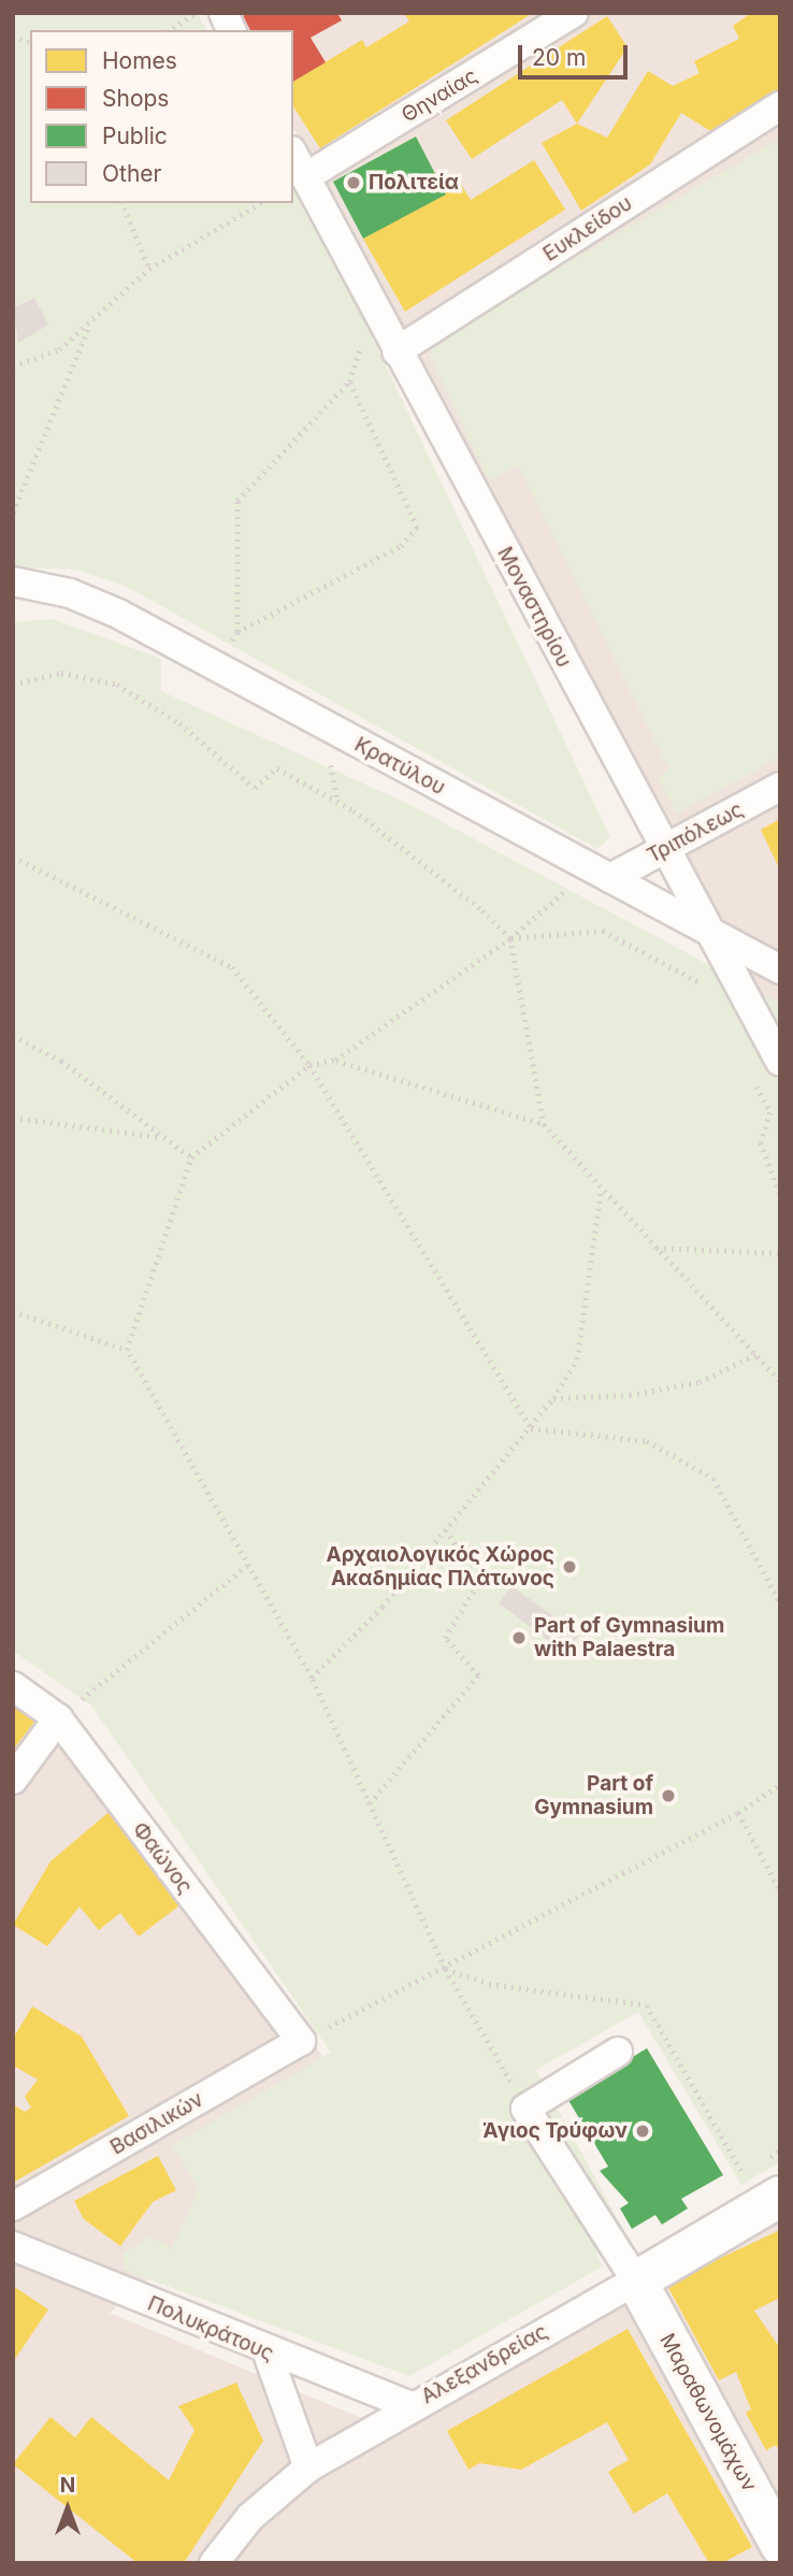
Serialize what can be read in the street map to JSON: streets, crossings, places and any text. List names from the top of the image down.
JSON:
{
  "streets": {
    "street": [
      "Θηναίας",
      "Ευκλείδου",
      "Μοναστηρίου",
      "Κρατύλου",
      "Τριπόλεως",
      "Φαώνος",
      "Βασιλικών",
      "Πολυκράτους",
      "Αλεξανδρείας",
      "Μαραθωνομάχων"
    ]
  },
  "crossings": [
    ["Θηναίας", "Μοναστηρίου"],
    ["Ευκλείδου", "Μοναστηρίου"],
    ["Μοναστηρίου", "Κρατύλου"],
    ["Μοναστηρίου", "Τριπόλεως"],
    ["Κρατύλου", "Τριπόλεως"],
    ["Φαώνος", "Βασιλικών"],
    ["Πολυκράτους", "Αλεξανδρείας"],
    ["Αλεξανδρείας", "Μαραθωνομάχων"]
  ],
  "places": [
    "Πολιτεία",
    "Αρχαιολογικός Χώρος Ακαδημίας Πλάτωνος",
    "Part of Gymnasium with Palaestra",
    "Part of Gymnasium",
    "Άγιος Τρύφων"
  ],
  "legend": [
    "Homes",
    "Shops",
    "Public",
    "Other"
  ],
  "scale_bar": "20 m",
  "north": "top"
}
